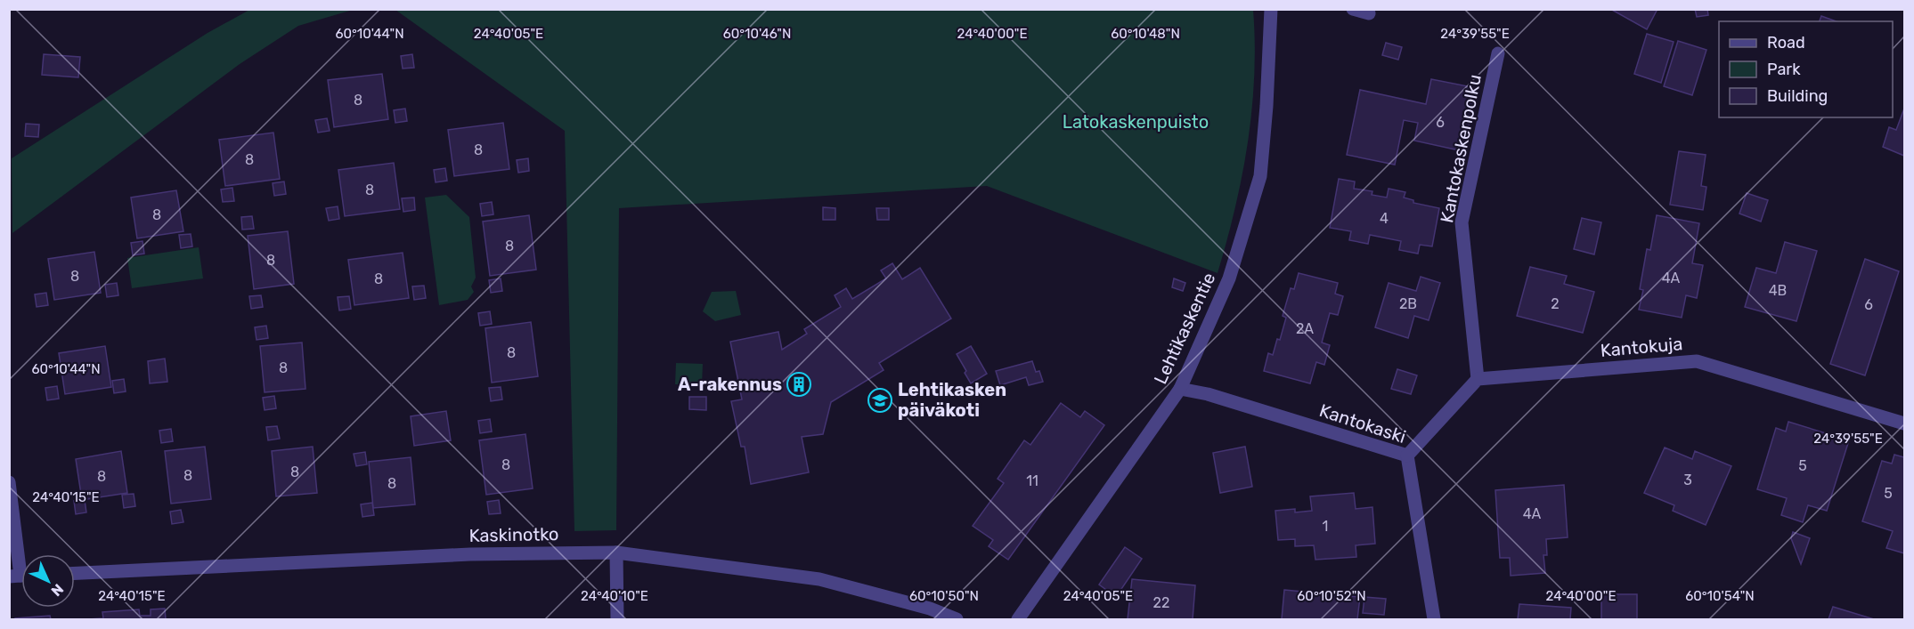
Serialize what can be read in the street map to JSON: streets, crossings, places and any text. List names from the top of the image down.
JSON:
{
  "streets": {
    "street": [
      "Kantokaskenpolku",
      "Lehtikaskentie",
      "Kantokuja",
      "Kantokaski",
      "Kaskinotko"
    ]
  },
  "crossings": [
    ["Kantokaskenpolku", "Kantokuja"],
    ["Lehtikaskentie", "Kantokaski"]
  ],
  "parks": ["Latokaskenpuisto"],
  "places": {
    "building": ["A-rakennus"],
    "school or university": ["Lehtikasken päiväkoti"]
  },
  "house_numbers": [
    "8",
    "6",
    "8",
    "8",
    "8",
    "8",
    "4",
    "8",
    "8",
    "8",
    "4A",
    "8",
    "4B",
    "2B",
    "2",
    "6",
    "2A",
    "8",
    "8",
    "8",
    "5",
    "8",
    "8",
    "8",
    "3",
    "11",
    "8",
    "5",
    "4A",
    "1",
    "22"
  ],
  "legend": ["Road", "Park", "Building"],
  "north": "bottom right",
  "coordinates": [
    "60°10'44\"N",
    "24°40'05\"E",
    "60°10'46\"N",
    "24°40'00\"E",
    "60°10'48\"N",
    "24°39'55\"E",
    "24°40'15\"E",
    "24°40'10\"E",
    "60°10'50\"N",
    "60°10'52\"N",
    "60°10'54\"N"
  ]
}
